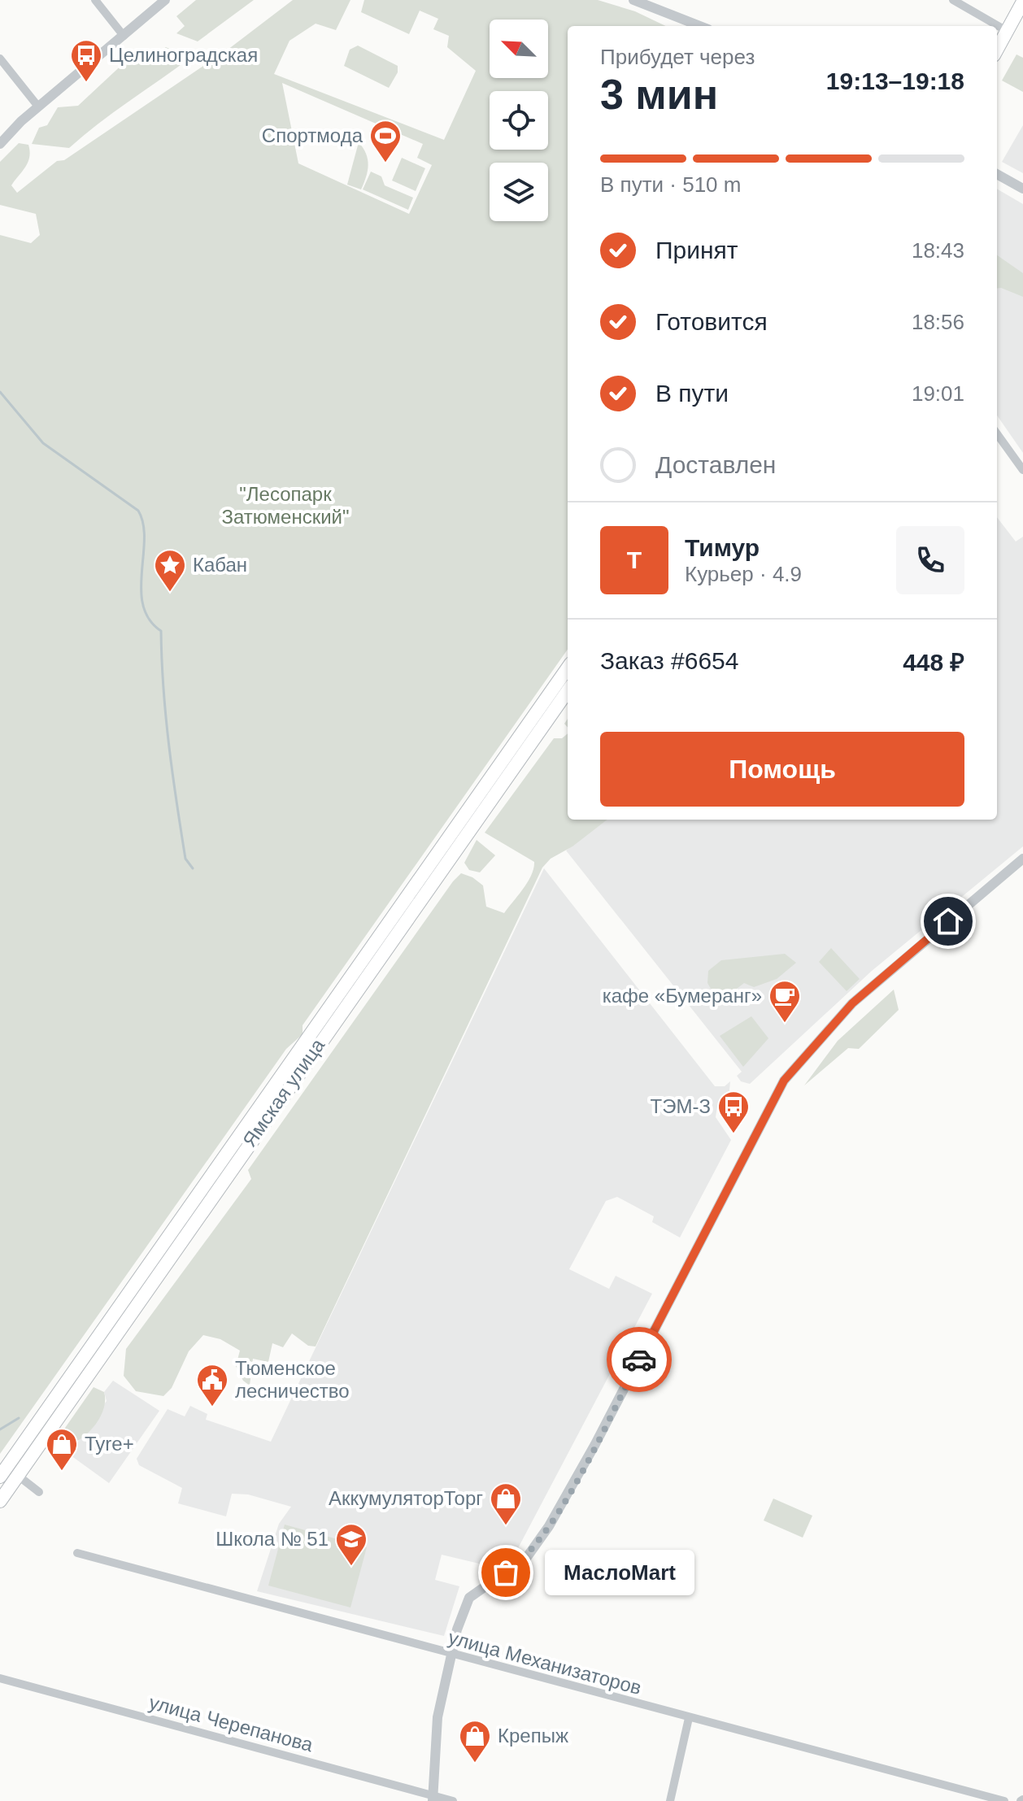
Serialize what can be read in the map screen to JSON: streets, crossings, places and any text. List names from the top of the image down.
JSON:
{
  "streets": {
    "main road": ["Ямская улица"],
    "street": ["улица Механизаторов", "улица Черепанова"]
  },
  "parks": ["\"Лесопарк Затюменский\""],
  "places": {
    "bus stop": ["Целиноградская", "ТЭМ-З"],
    "sports": ["Спортмода"],
    "place": ["Кабан"],
    "cafe": ["кафе «Бумеранг»"],
    "public building": ["Тюменское лесничество"],
    "shop": ["Tyre+", "АккумуляторТорг", "Крепыж"],
    "school or university": ["Школа № 51"],
    "other": ["МаслоMart"]
  },
  "north": "top left",
  "page": {
    "heading": ["3 мин", "Прибудет через", "19:13–19:18"],
    "panel": [
      "Тимур",
      "Курьер · 4.9",
      "Заказ #6654",
      "448 ₽"
    ],
    "bar": "В пути · 510 m",
    "list": [
      ["Принят", "18:43"],
      ["Готовится", "18:56"],
      ["В пути", "19:01"],
      "Доставлен"
    ],
    "round": "Т",
    "buttons": "Помощь",
    "bubble": "МаслоMart"
  }
}
